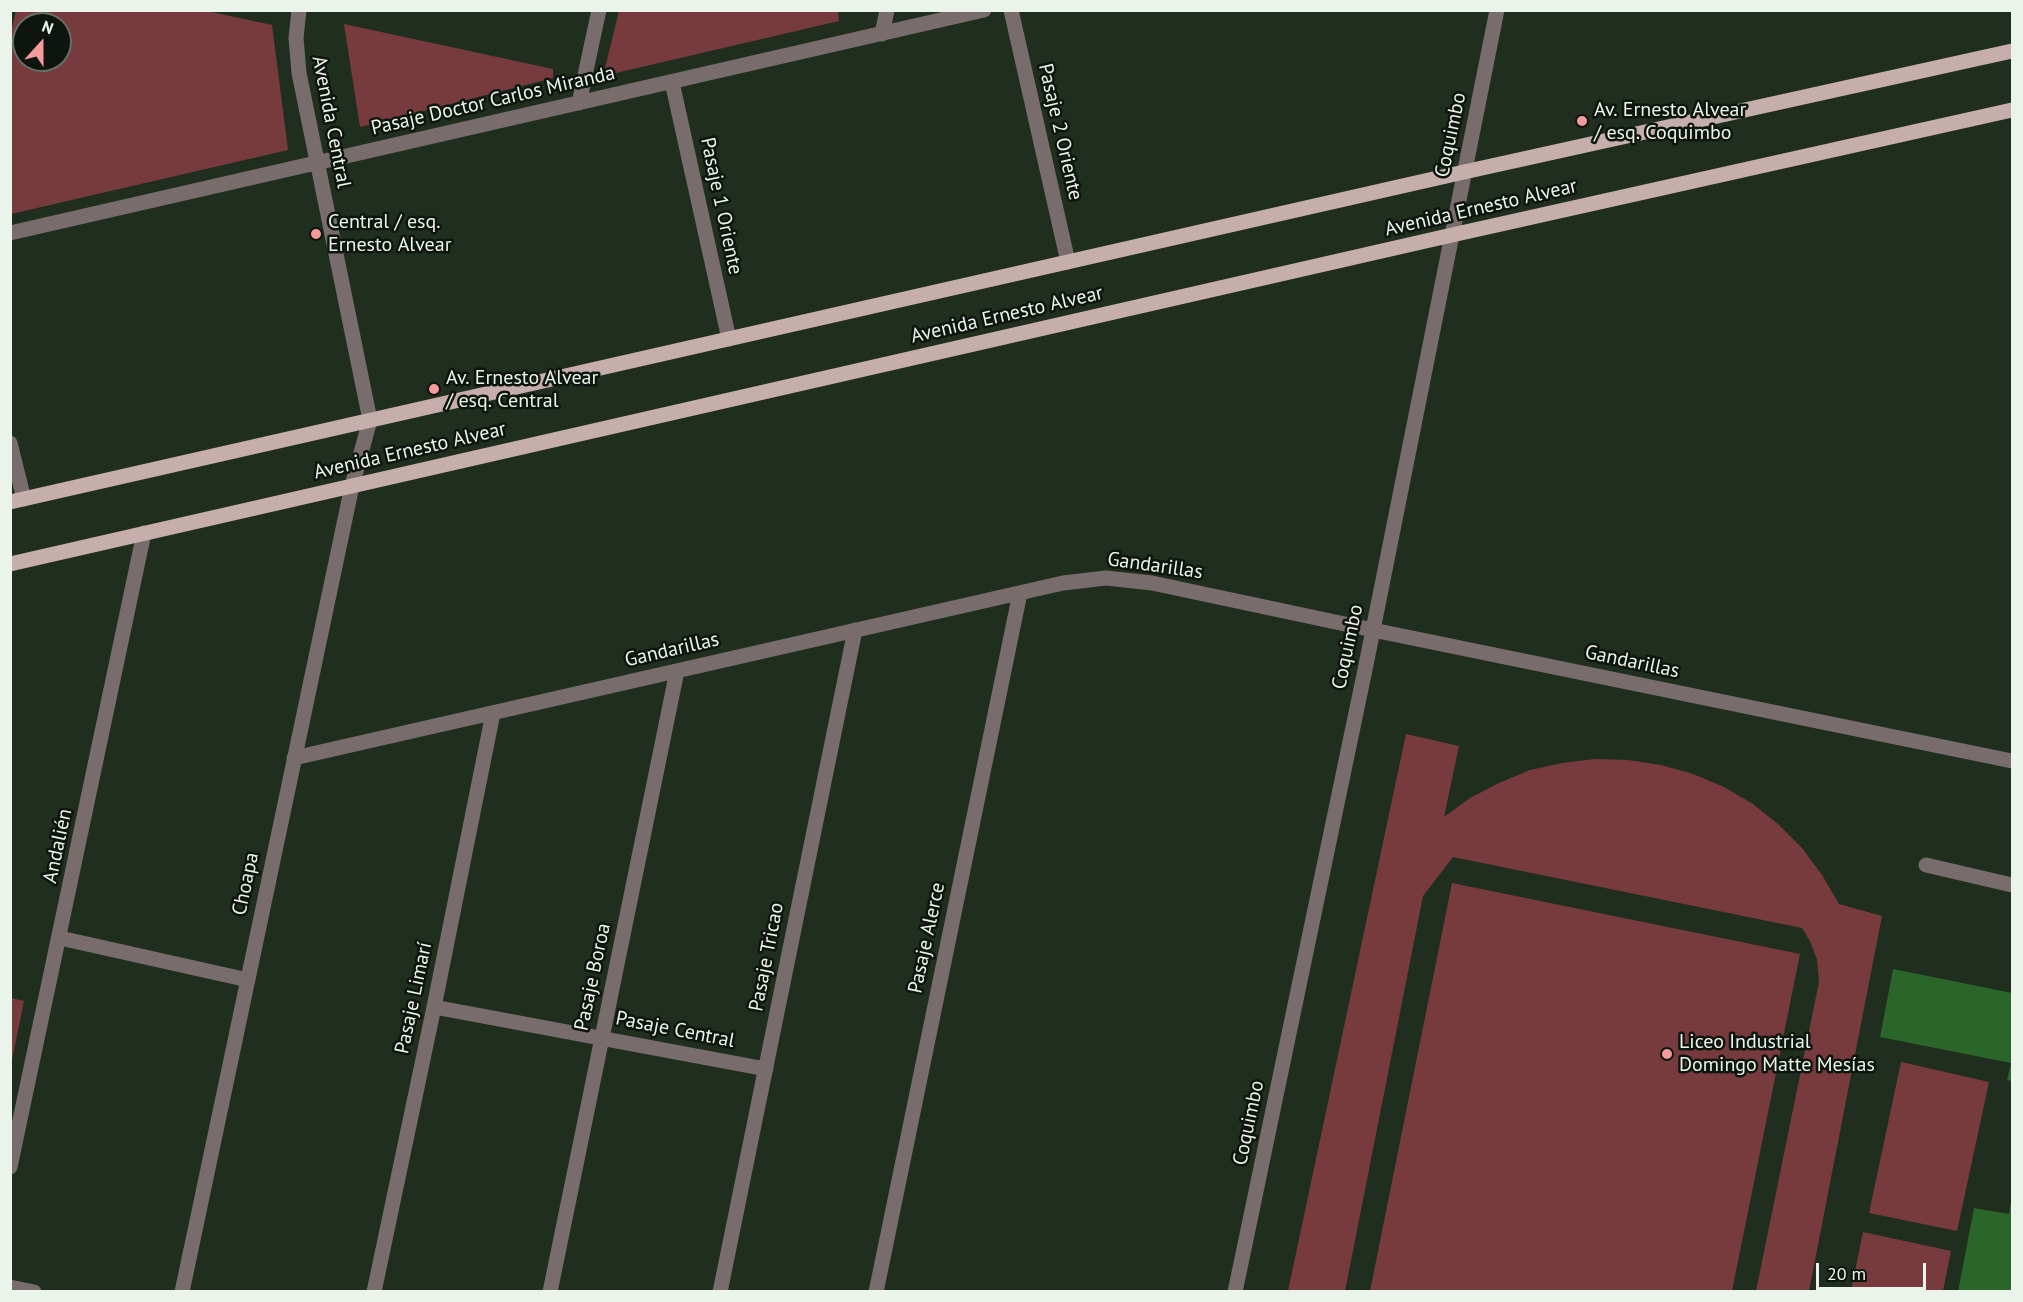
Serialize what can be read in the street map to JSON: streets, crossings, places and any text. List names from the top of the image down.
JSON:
{
  "streets": {
    "main road": ["Avenida Ernesto Alvear"],
    "street": [
      "Pasaje Doctor Carlos Miranda",
      "Avenida Central",
      "Pasaje 2 Oriente",
      "Coquimbo",
      "Pasaje 1 Oriente",
      "Gandarillas",
      "Andalién",
      "Choapa",
      "Pasaje Alerce",
      "Pasaje Tricao",
      "Pasaje Boroa",
      "Pasaje Limarí",
      "Pasaje Central"
    ]
  },
  "crossings": [
    ["Pasaje Doctor Carlos Miranda", "Avenida Central"],
    ["Pasaje Doctor Carlos Miranda", "Pasaje 1 Oriente"],
    ["Avenida Central", "Avenida Ernesto Alvear"],
    ["Avenida Central", "Choapa"],
    ["Pasaje 2 Oriente", "Avenida Ernesto Alvear"],
    ["Coquimbo", "Avenida Ernesto Alvear"],
    ["Coquimbo", "Gandarillas"],
    ["Pasaje 1 Oriente", "Avenida Ernesto Alvear"],
    ["Avenida Ernesto Alvear", "Andalién"],
    ["Avenida Ernesto Alvear", "Choapa"],
    ["Gandarillas", "Choapa"],
    ["Gandarillas", "Pasaje Alerce"],
    ["Gandarillas", "Pasaje Tricao"],
    ["Gandarillas", "Pasaje Boroa"],
    ["Gandarillas", "Pasaje Limarí"],
    ["Pasaje Tricao", "Pasaje Central"],
    ["Pasaje Boroa", "Pasaje Central"],
    ["Pasaje Limarí", "Pasaje Central"]
  ],
  "places": [
    "Av. Ernesto Alvear / esq. Coquimbo",
    "Central / esq. Ernesto Alvear",
    "Av. Ernesto Alvear / esq. Central",
    "Liceo Industrial Domingo Matte Mesías"
  ],
  "scale_bar": "20 m",
  "north": "top"
}
